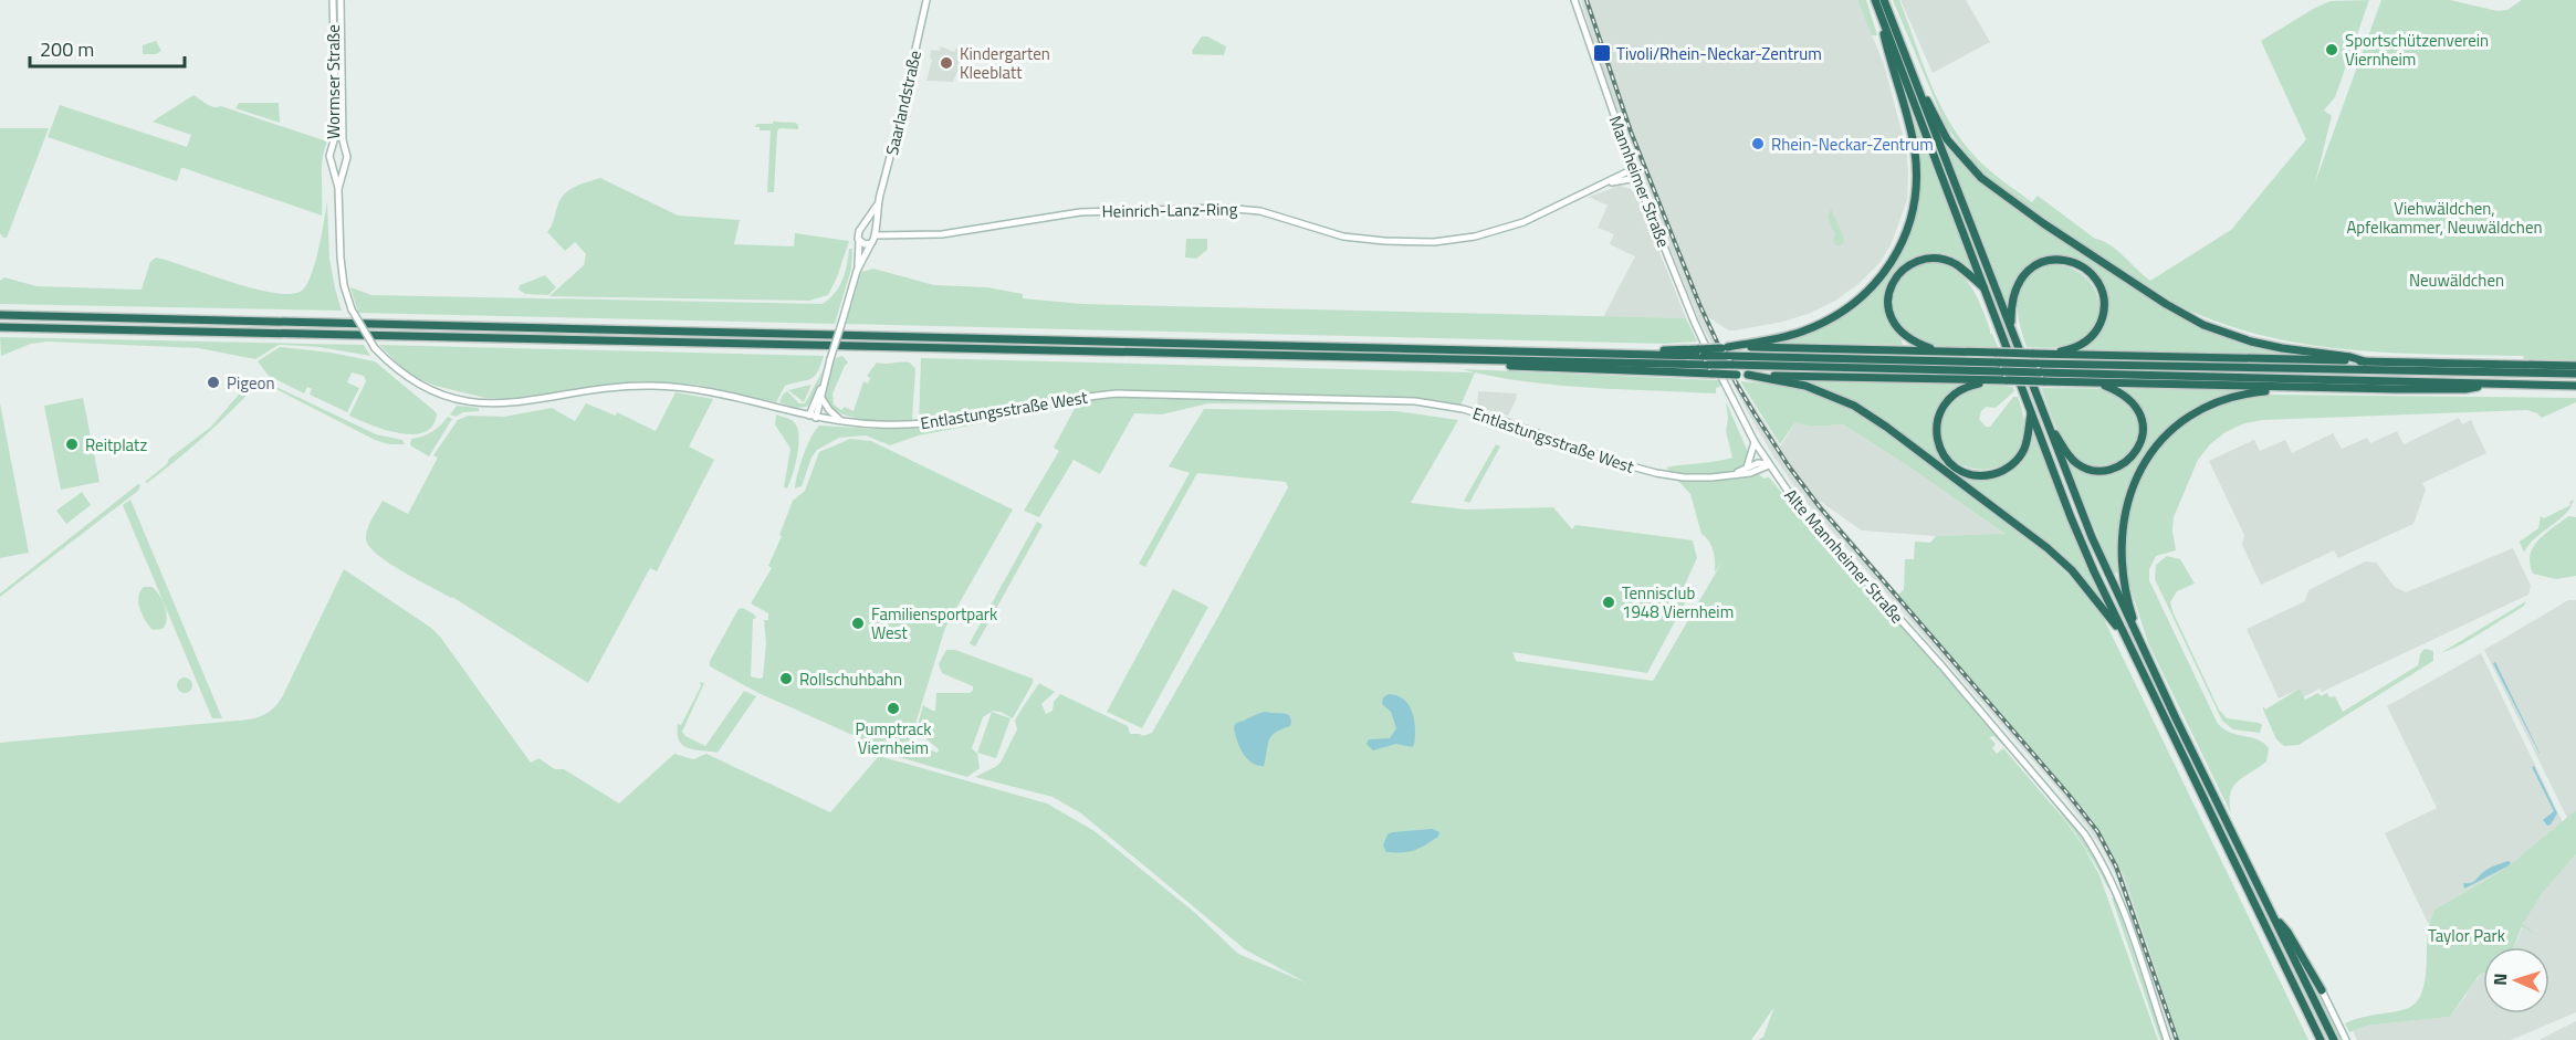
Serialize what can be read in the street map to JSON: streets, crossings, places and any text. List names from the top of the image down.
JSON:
{
  "streets": {
    "main road": [
      "Wormser Straße",
      "Saarlandstraße",
      "Mannheimer Straße",
      "Heinrich-Lanz-Ring",
      "Entlastungsstraße West",
      "Alte Mannheimer Straße"
    ]
  },
  "crossings": [
    ["Wormser Straße", "Entlastungsstraße West"],
    ["Saarlandstraße", "Heinrich-Lanz-Ring"],
    ["Mannheimer Straße", "Heinrich-Lanz-Ring"],
    ["Mannheimer Straße", "Alte Mannheimer Straße"],
    ["Entlastungsstraße West", "Alte Mannheimer Straße"]
  ],
  "parks": ["Viehwäldchen, Apfelkammer, Neuwäldchen", "Neuwäldchen", "Taylor Park"],
  "places": {
    "other": [
      "Sportschützenverein Viernheim",
      "Kindergarten Kleeblatt",
      "Rhein-Neckar-Zentrum",
      "Pigeon",
      "Reitplatz",
      "Tennisclub 1948 Viernheim",
      "Familiensportpark West",
      "Rollschuhbahn",
      "Pumptrack Viernheim"
    ],
    "transit": ["Tivoli/Rhein-Neckar-Zentrum"]
  },
  "scale_bar": "200 m",
  "north": "left"
}
